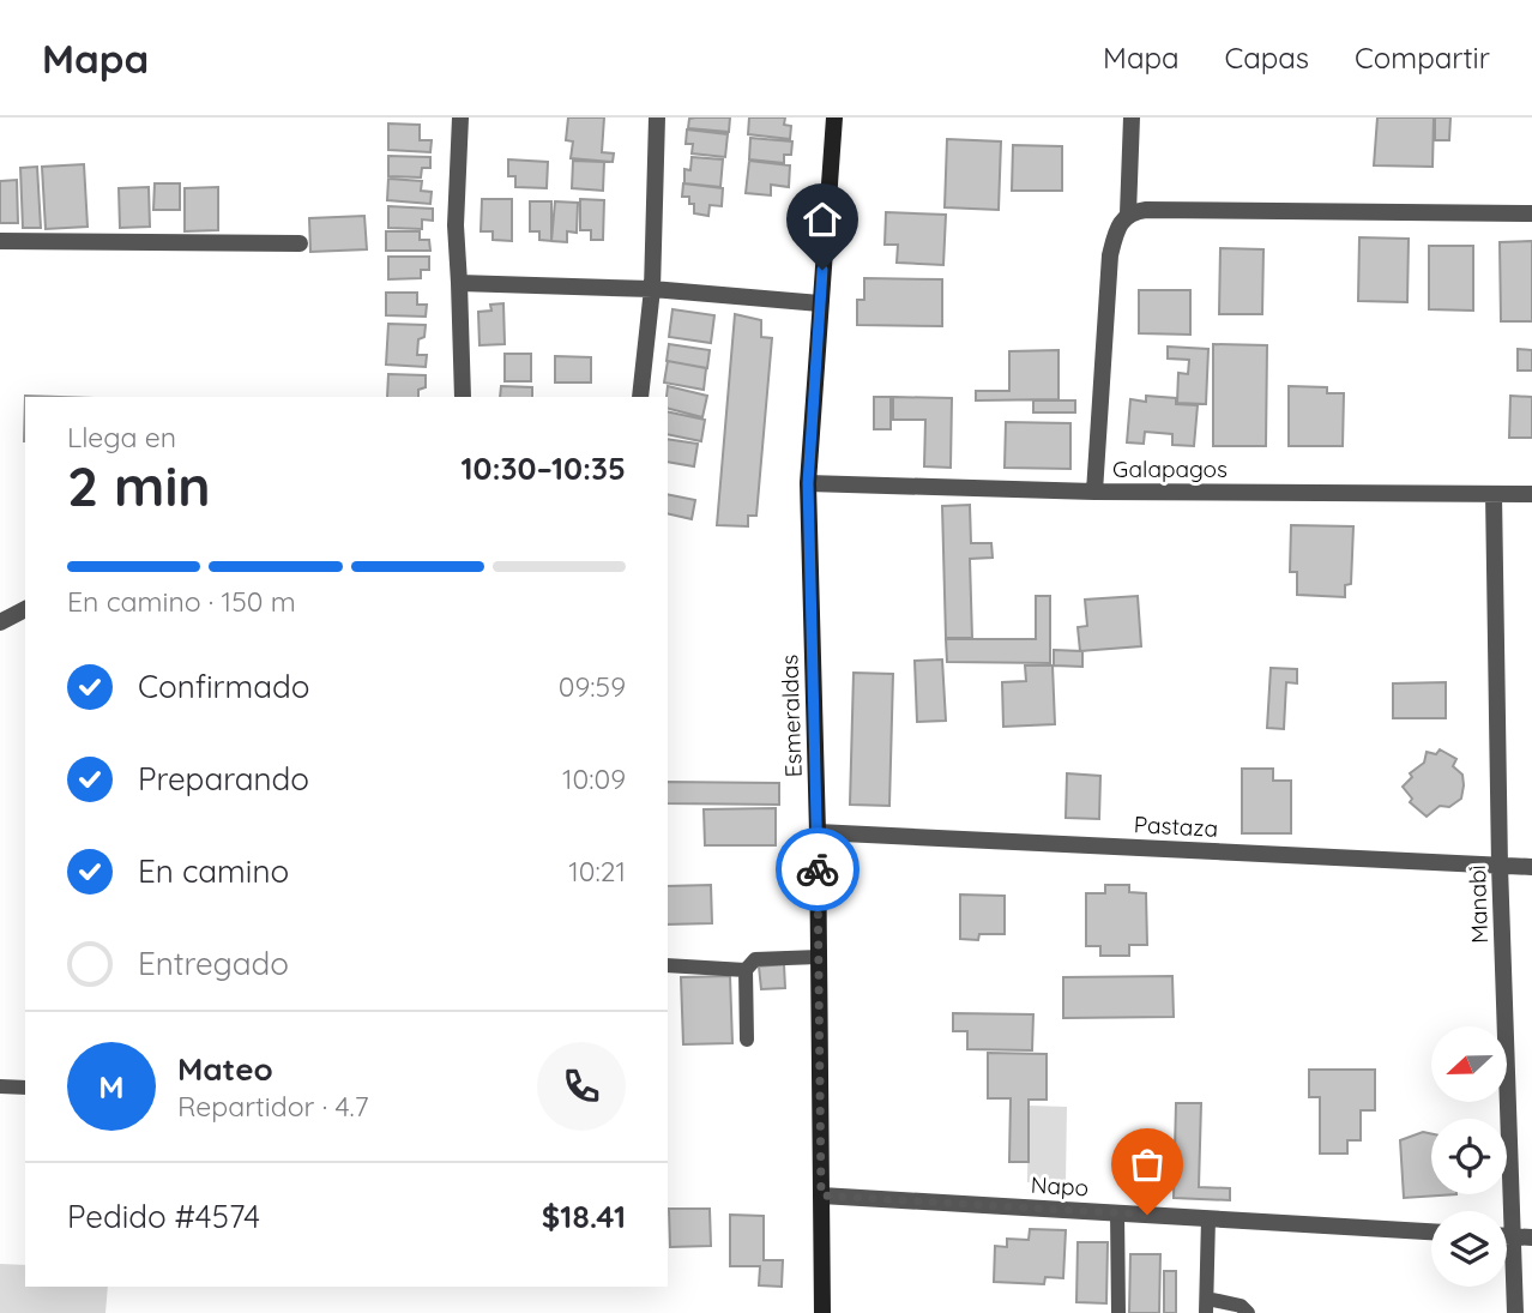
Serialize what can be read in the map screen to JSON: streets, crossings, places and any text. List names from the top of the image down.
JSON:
{
  "streets": {
    "street": [
      "Galapagos",
      "Esmeraldas",
      "Pastaza",
      "Manabì",
      "Napo"
    ]
  },
  "crossings": [
    ["Galapagos", "Esmeraldas"],
    ["Galapagos", "Manabì"],
    ["Esmeraldas", "Pastaza"],
    ["Esmeraldas", "Napo"],
    ["Pastaza", "Manabì"]
  ],
  "north": "left",
  "page": {
    "header": "Mapa",
    "nav": ["Mapa", "Capas", "Compartir"],
    "heading": ["2 min", "Llega en", "10:30–10:35"],
    "panel": [
      "Mateo",
      "Repartidor · 4.7",
      "Pedido #4574",
      "$18.41"
    ],
    "bar": "En camino · 150 m",
    "list": [
      ["Confirmado", "09:59"],
      ["Preparando", "10:09"],
      ["En camino", "10:21"],
      "Entregado"
    ],
    "round": "M"
  }
}
